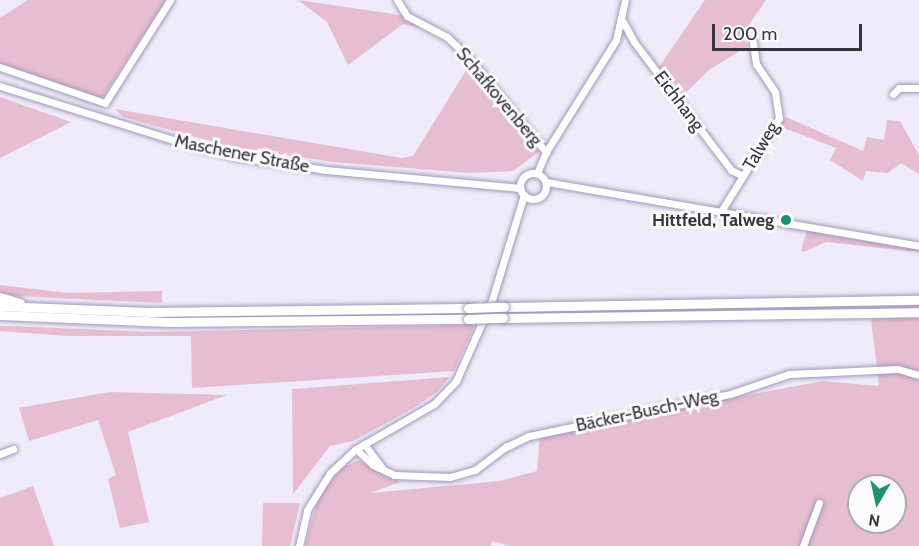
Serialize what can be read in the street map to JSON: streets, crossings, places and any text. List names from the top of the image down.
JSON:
{
  "streets": {
    "street": [
      "Schafkovenberg",
      "Eichhang",
      "Talweg",
      "Maschener Straße",
      "Bäcker-Busch-Weg"
    ]
  },
  "crossings": [
    ["Eichhang", "Talweg"]
  ],
  "places": ["Hittfeld, Talweg"],
  "scale_bar": "200 m",
  "north": "bottom"
}
